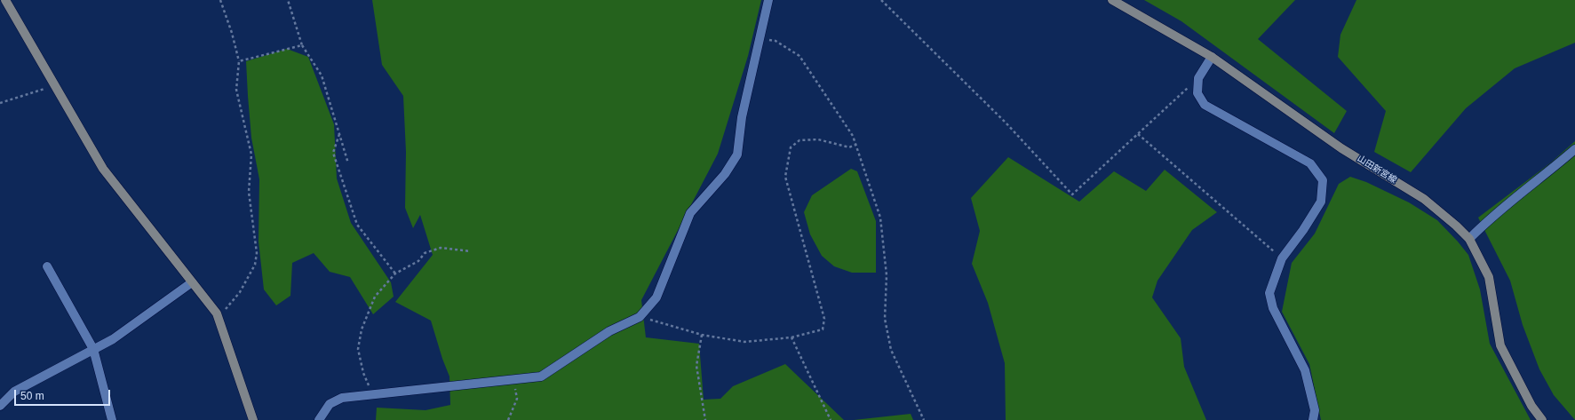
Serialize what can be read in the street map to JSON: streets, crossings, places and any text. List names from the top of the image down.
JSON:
{
  "streets": {
    "main road": ["山田新宮線"]
  },
  "scale_bar": "50 m"
}
